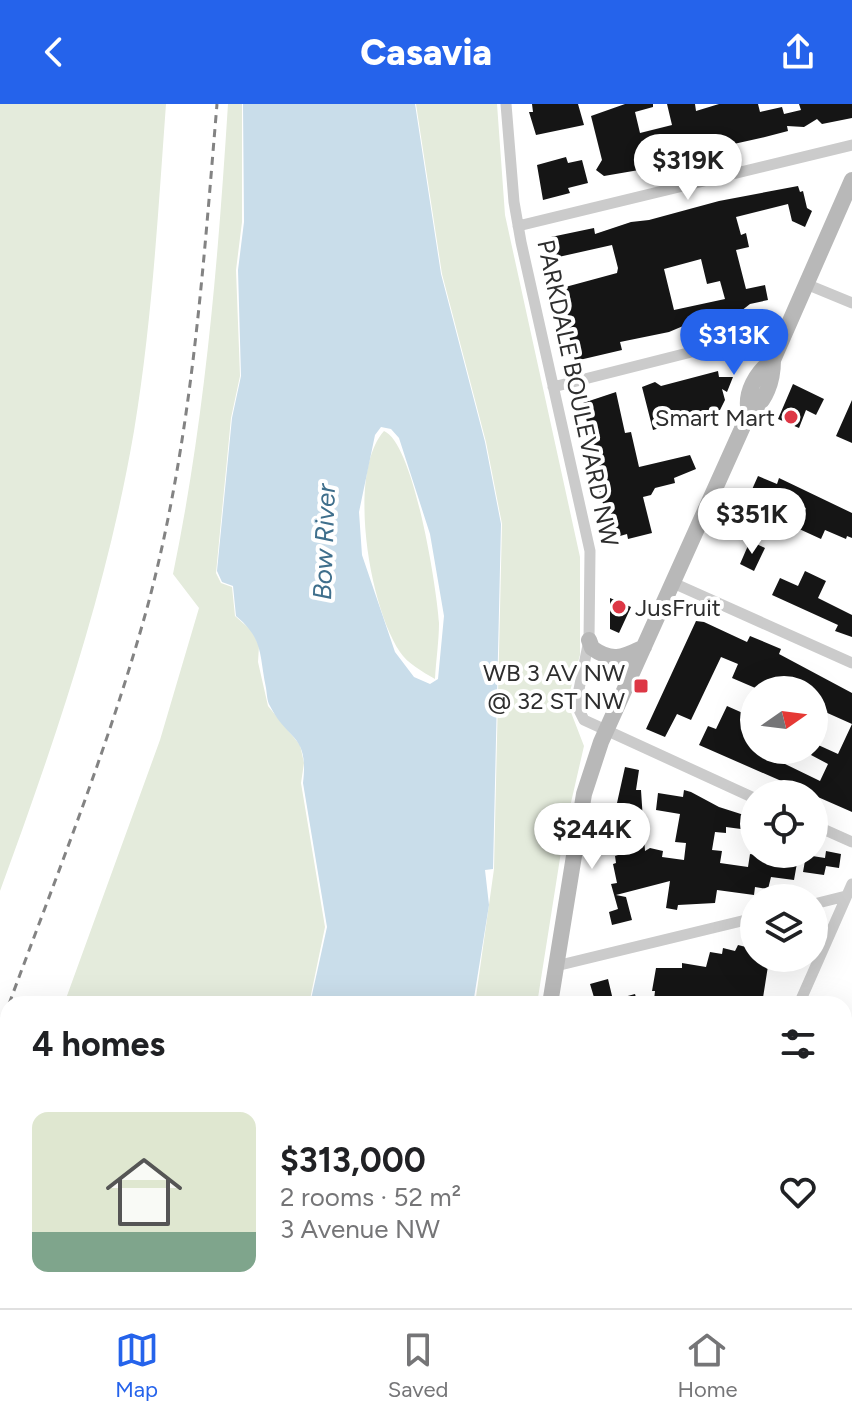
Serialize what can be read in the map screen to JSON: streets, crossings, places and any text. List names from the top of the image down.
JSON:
{
  "streets": {
    "street": ["PARKDALE BOULEVARD NW"]
  },
  "water": ["Bow River"],
  "places": {
    "other": ["Smart Mart", "JusFruit"],
    "transit": ["WB 3 AV NW @ 32 ST NW"]
  },
  "north": "right",
  "page": {
    "header": "Casavia",
    "price": [
      "$319K",
      "$313K",
      "$351K",
      "$244K"
    ],
    "heading": "4 homes",
    "list": [
      {
        "name": "$313,000",
        "note": "2 rooms · 52 m² · 3 Avenue NW"
      }
    ],
    "tabs": ["Map", "Saved", "Home"]
  }
}
